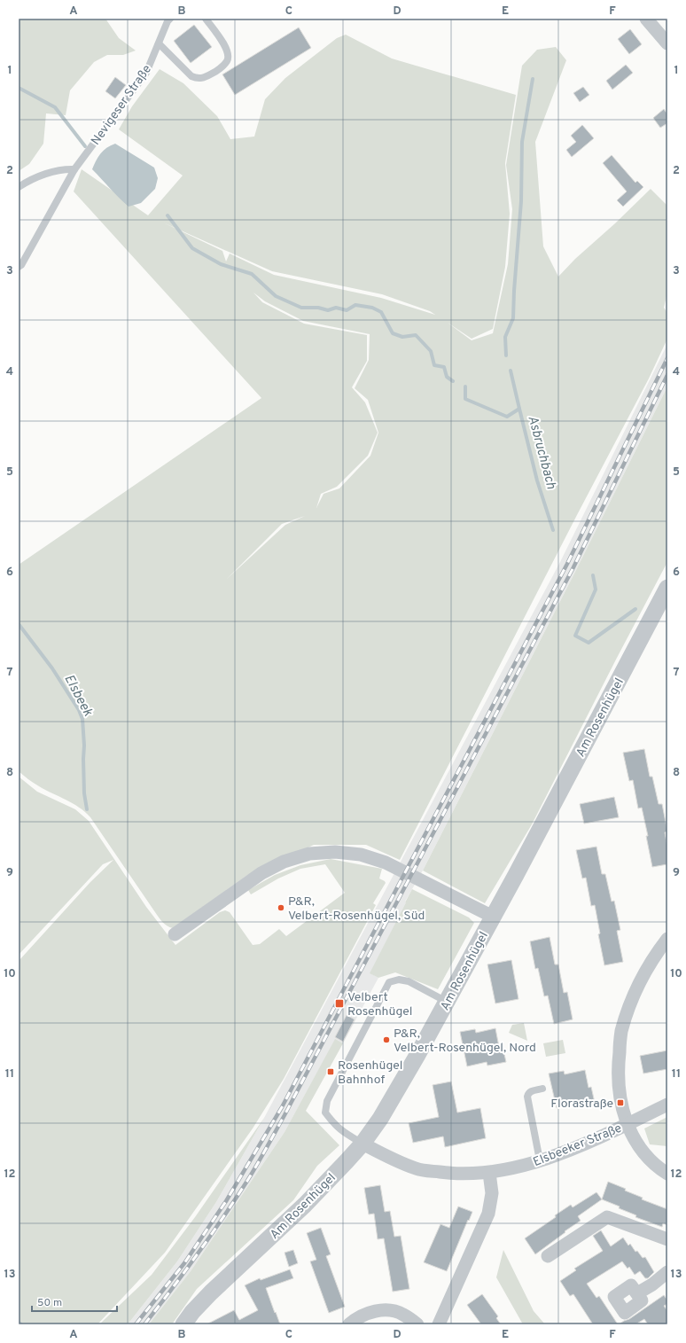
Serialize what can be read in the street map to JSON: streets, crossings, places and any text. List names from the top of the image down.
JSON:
{
  "streets": {
    "street": ["Am Rosenhügel", "Elsbeeker Straße"],
    "lane": ["Nevigeser Straße"]
  },
  "crossings": [
    ["Am Rosenhügel", "Elsbeeker Straße"]
  ],
  "water": ["Asbruchbach", "Elsbeek"],
  "places": {
    "other": ["P&R, Velbert-Rosenhügel, Süd", "P&R, Velbert-Rosenhügel, Nord"],
    "transit": ["Velbert Rosenhügel", "Rosenhügel Bahnhof", "Florastraße"]
  },
  "scale_bar": "50 m",
  "grid": {
    "columns": [
      "A",
      "B",
      "C",
      "D",
      "E",
      "F"
    ],
    "rows": [
      "1",
      "2",
      "3",
      "4",
      "5",
      "6",
      "7",
      "8",
      "9",
      "10",
      "11",
      "12",
      "13"
    ]
  }
}
